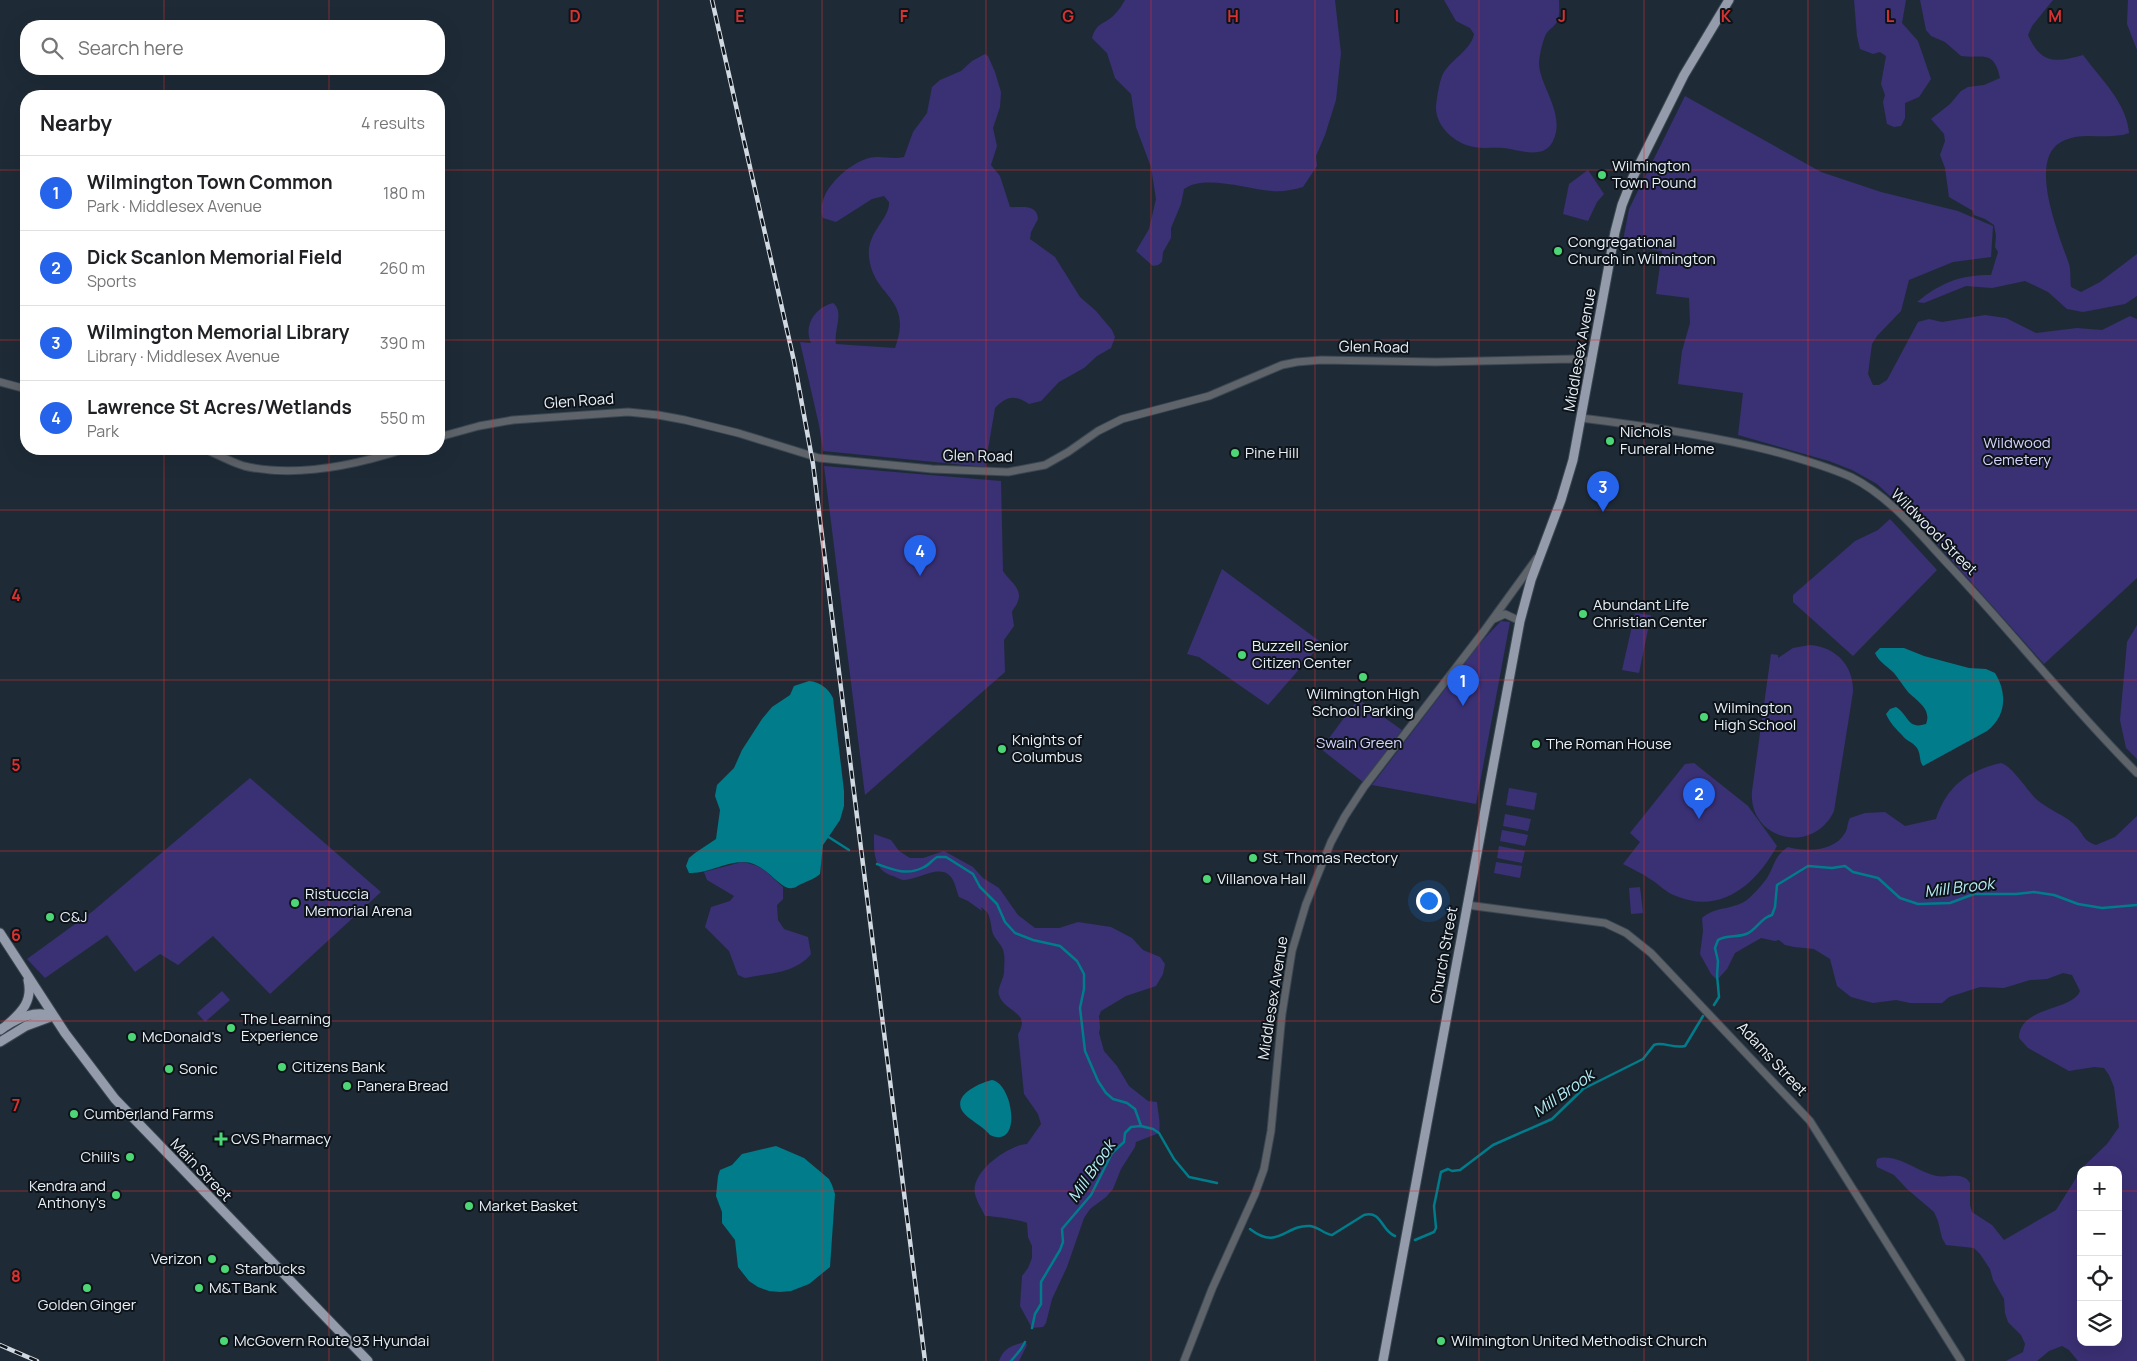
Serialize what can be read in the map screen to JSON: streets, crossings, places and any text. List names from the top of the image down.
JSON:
{
  "streets": {
    "main road": ["Middlesex Avenue", "Church Street", "Main Street"],
    "street": ["Glen Road", "Wildwood Street", "Adams Street"]
  },
  "crossings": [
    ["Glen Road", "Middlesex Avenue"],
    ["Middlesex Avenue", "Wildwood Street"],
    ["Middlesex Avenue", "Church Street"],
    ["Church Street", "Adams Street"]
  ],
  "water": ["Mill Brook"],
  "parks": ["Wildwood Cemetery", "Swain Green"],
  "places": {
    "other": [
      "Wilmington Town Pound",
      "Congregational Church in Wilmington",
      "Nichols Funeral Home",
      "Pine Hill",
      "Abundant Life Christian Center",
      "Buzzell Senior Citizen Center",
      "Wilmington High School Parking",
      "Wilmington High School",
      "The Roman House",
      "Knights of Columbus",
      "St. Thomas Rectory",
      "Villanova Hall",
      "Ristuccia Memorial Arena",
      "C&J",
      "The Learning Experience",
      "McDonald's",
      "Citizens Bank",
      "Sonic",
      "Panera Bread",
      "Cumberland Farms",
      "Chili's",
      "Kendra and Anthony's",
      "Market Basket",
      "Verizon",
      "Starbucks",
      "Golden Ginger",
      "M&T Bank",
      "McGovern Route 93 Hyundai",
      "Wilmington United Methodist Church"
    ],
    "health": ["CVS Pharmacy"]
  },
  "page": {
    "search": "Search here",
    "heading": ["Nearby", "4 results"],
    "list": [
      {
        "mark": "1",
        "name": "Wilmington Town Common",
        "note": "Park · Middlesex Avenue",
        "value": "180 m"
      },
      {
        "mark": "2",
        "name": "Dick Scanlon Memorial Field",
        "note": "Sports",
        "value": "260 m"
      },
      {
        "mark": "3",
        "name": "Wilmington Memorial Library",
        "note": "Library · Middlesex Avenue",
        "value": "390 m"
      },
      {
        "mark": "4",
        "name": "Lawrence St Acres/Wetlands",
        "note": "Park",
        "value": "550 m"
      }
    ],
    "pins": [
      "3",
      "4",
      "1",
      "2"
    ],
    "map_buttons": ["+", "−"]
  },
  "grid": {
    "columns": [
      "D",
      "E",
      "F",
      "G",
      "H",
      "I",
      "J",
      "K",
      "L",
      "M"
    ],
    "rows": [
      "4",
      "5",
      "6",
      "7",
      "8"
    ]
  }
}
